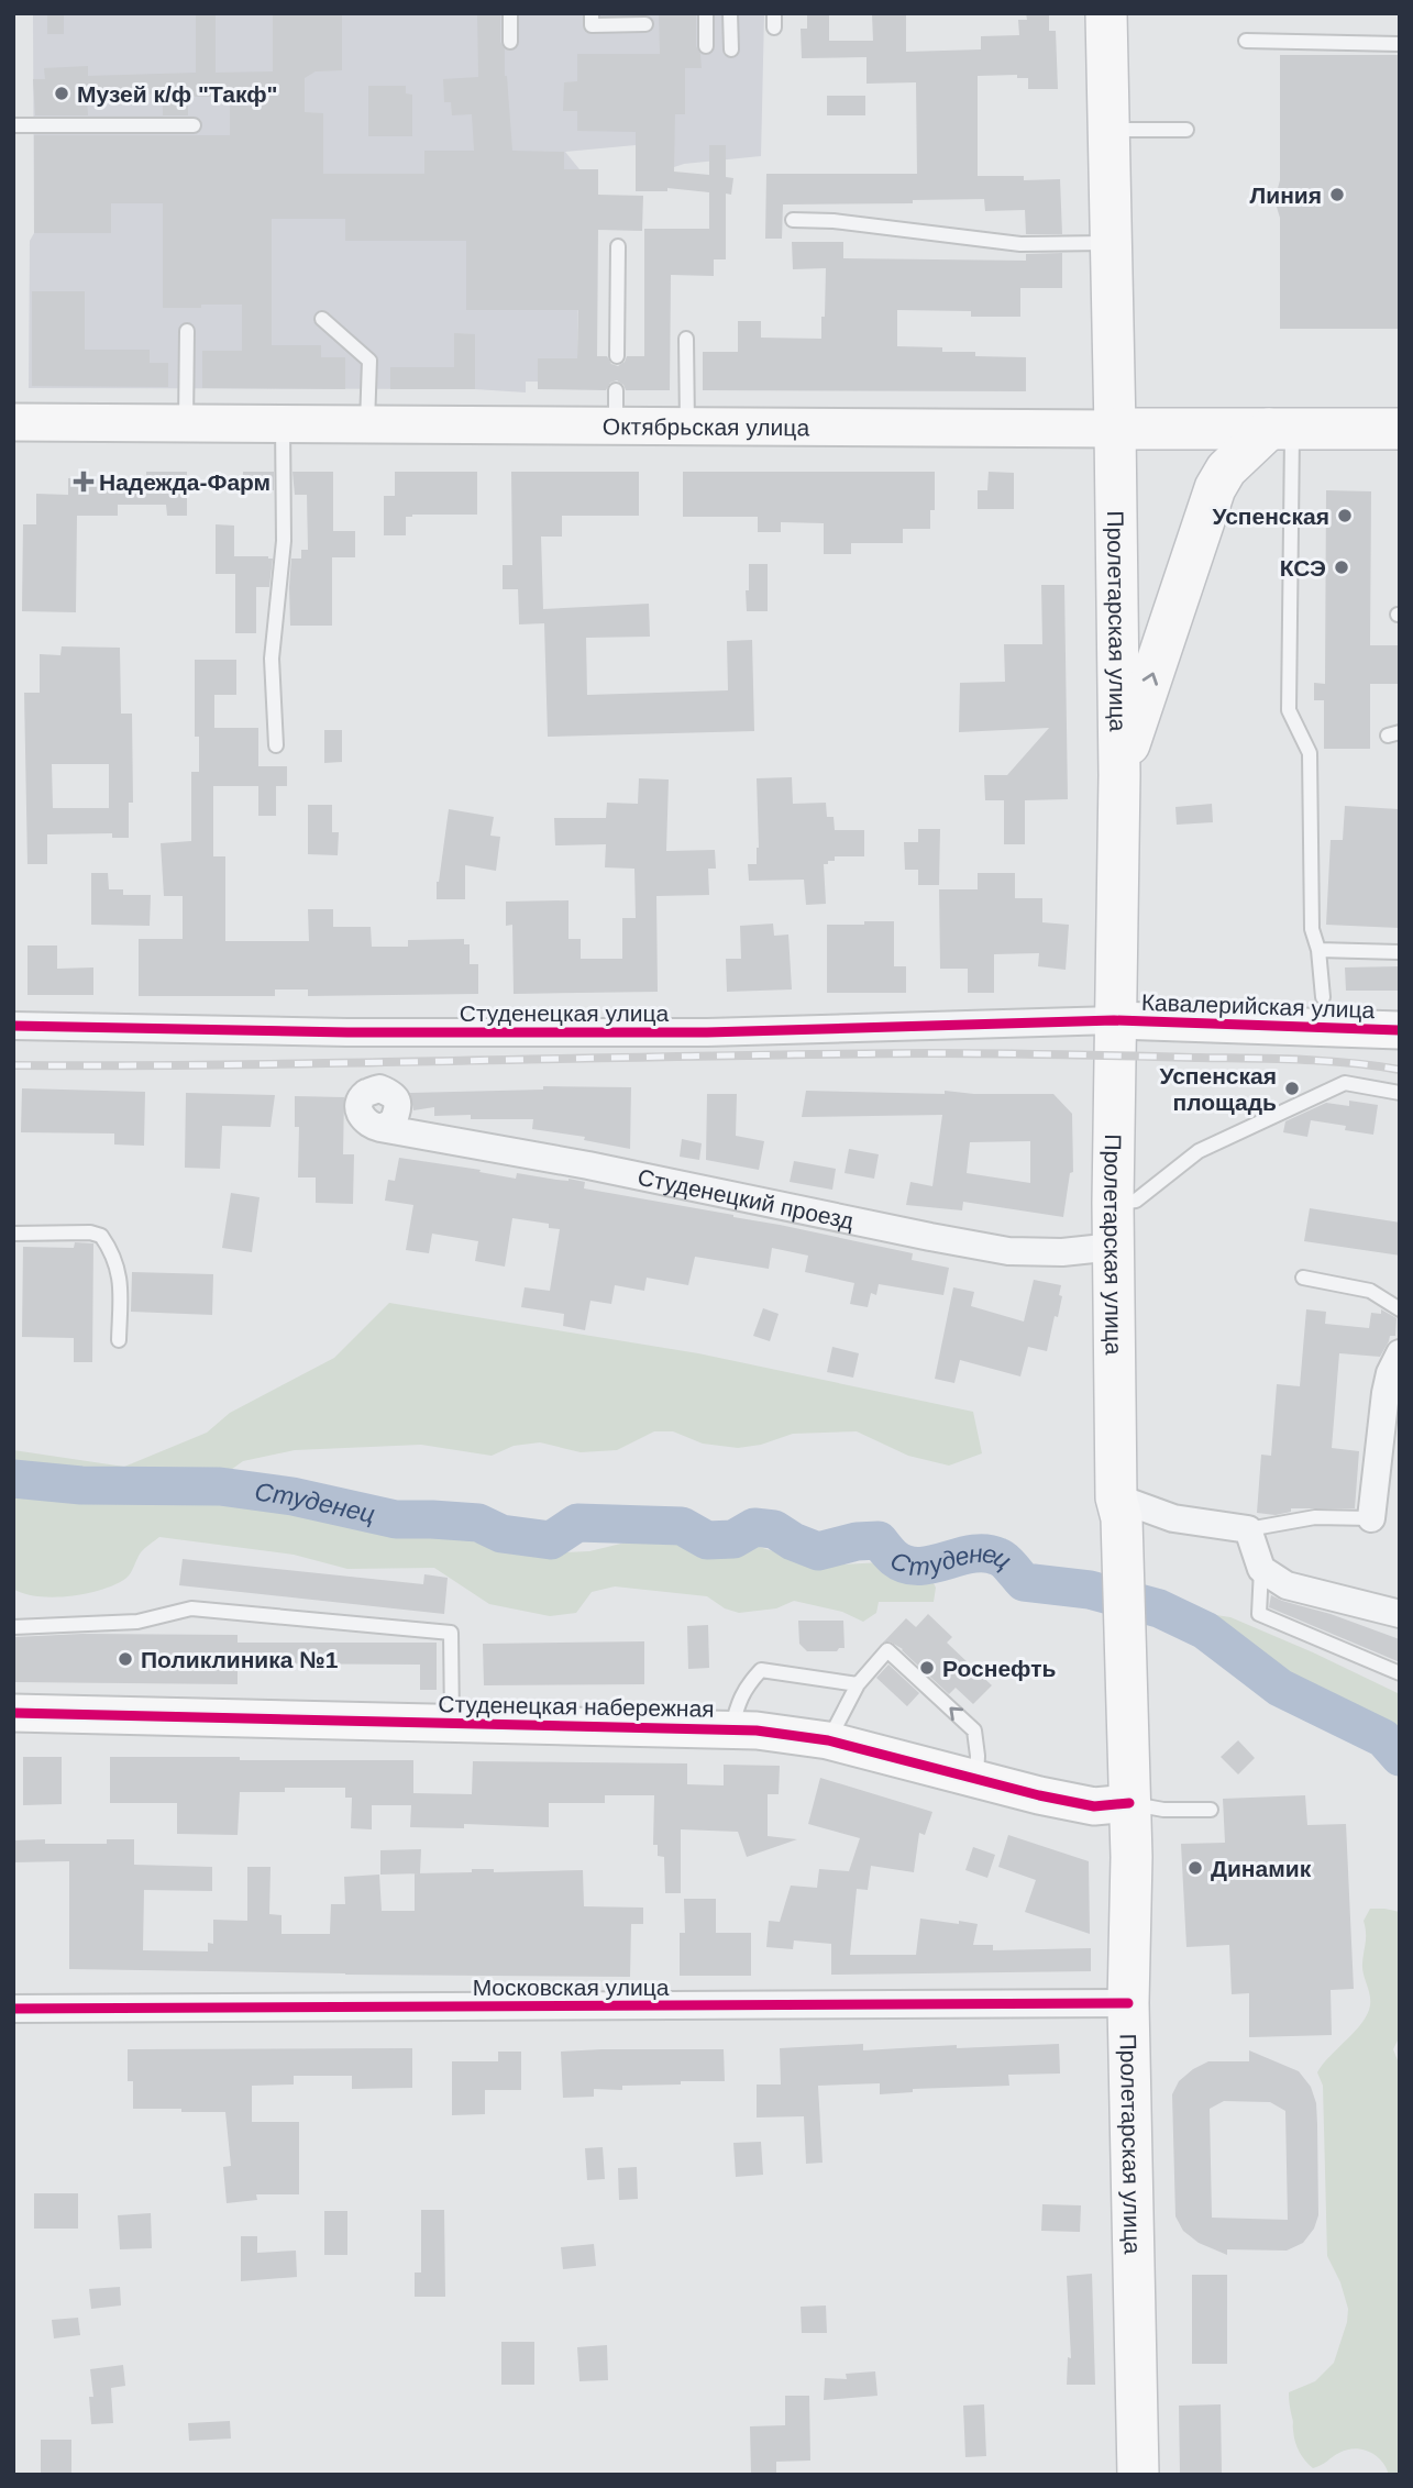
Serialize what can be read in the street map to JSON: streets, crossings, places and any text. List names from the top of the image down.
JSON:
{
  "streets": {
    "main road": ["Октябрьская улица", "Пролетарская улица"],
    "street": [
      "Кавалерийская улица",
      "Студенецкая улица",
      "Студенецкий проезд",
      "Студенецкая набережная",
      "Московская улица"
    ]
  },
  "crossings": [
    ["Октябрьская улица", "Пролетарская улица"],
    ["Пролетарская улица", "Кавалерийская улица"],
    ["Пролетарская улица", "Студенецкая улица"],
    ["Пролетарская улица", "Студенецкий проезд"],
    ["Пролетарская улица", "Студенецкая набережная"],
    ["Пролетарская улица", "Московская улица"],
    ["Кавалерийская улица", "Студенецкая улица"]
  ],
  "water": ["Студенец"],
  "places": {
    "other": [
      "Музей к/ф \"Такф\"",
      "Линия",
      "Успенская",
      "КСЭ",
      "Успенская площадь",
      "Поликлиника №1",
      "Роснефть",
      "Динамик"
    ],
    "health": ["Надежда-Фарм"]
  }
}
